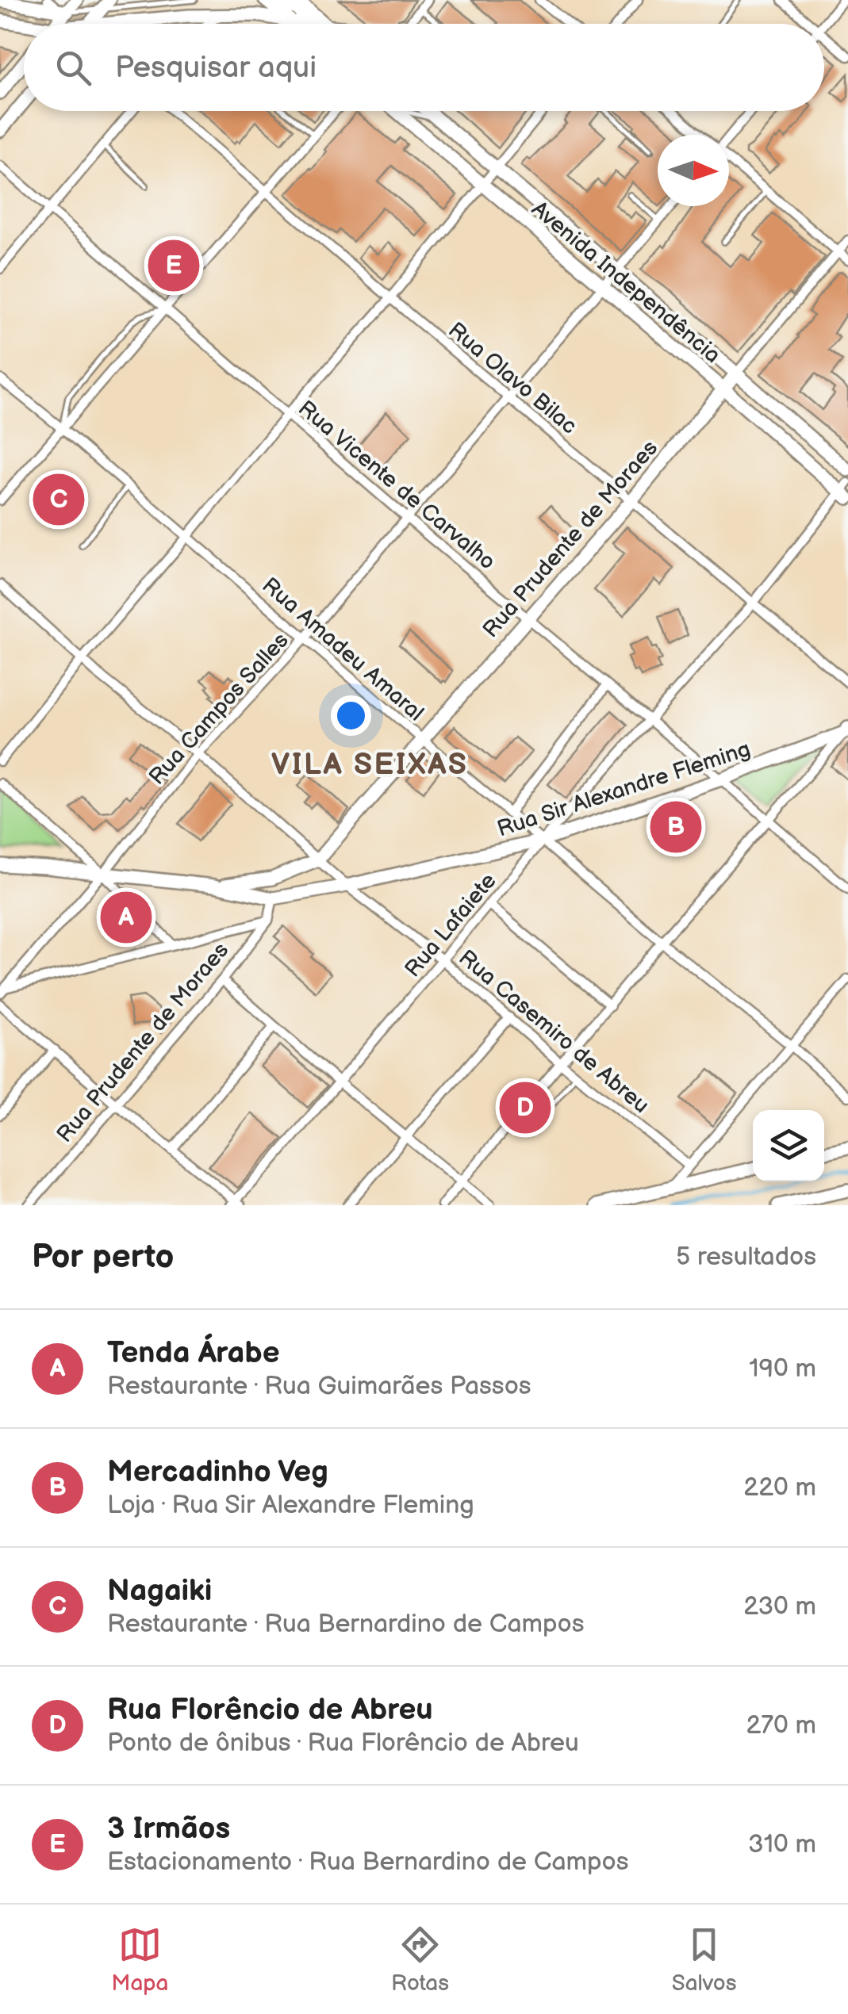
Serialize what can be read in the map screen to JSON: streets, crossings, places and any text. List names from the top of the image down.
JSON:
{
  "streets": {
    "main road": ["Avenida Independência", "Rua Prudente de Moraes", "Rua Sir Alexandre Fleming"],
    "street": [
      "Rua Olavo Bilac",
      "Rua Vicente de Carvalho",
      "Rua Amadeu Amaral",
      "Rua Campos Salles",
      "Rua Lafaiete",
      "Rua Casemiro de Abreu"
    ]
  },
  "crossings": [
    ["Avenida Independência", "Rua Prudente de Moraes"],
    ["Avenida Independência", "Rua Campos Salles"],
    ["Avenida Independência", "Rua Lafaiete"],
    ["Rua Olavo Bilac", "Rua Prudente de Moraes"],
    ["Rua Olavo Bilac", "Rua Campos Salles"],
    ["Rua Olavo Bilac", "Rua Lafaiete"],
    ["Rua Vicente de Carvalho", "Rua Prudente de Moraes"],
    ["Rua Vicente de Carvalho", "Rua Campos Salles"],
    ["Rua Vicente de Carvalho", "Rua Sir Alexandre Fleming"],
    ["Rua Vicente de Carvalho", "Rua Lafaiete"],
    ["Rua Prudente de Moraes", "Rua Amadeu Amaral"],
    ["Rua Prudente de Moraes", "Rua Sir Alexandre Fleming"],
    ["Rua Prudente de Moraes", "Rua Casemiro de Abreu"],
    ["Rua Amadeu Amaral", "Rua Campos Salles"],
    ["Rua Amadeu Amaral", "Rua Sir Alexandre Fleming"],
    ["Rua Amadeu Amaral", "Rua Lafaiete"],
    ["Rua Campos Salles", "Rua Casemiro de Abreu"],
    ["Rua Sir Alexandre Fleming", "Rua Lafaiete"],
    ["Rua Sir Alexandre Fleming", "Rua Casemiro de Abreu"],
    ["Rua Lafaiete", "Rua Casemiro de Abreu"]
  ],
  "districts": ["VILA SEIXAS"],
  "north": "right",
  "page": {
    "search": "Pesquisar aqui",
    "pins": [
      "E",
      "C",
      "B",
      "A",
      "D"
    ],
    "heading": ["Por perto", "5 resultados"],
    "list": [
      {
        "mark": "A",
        "name": "Tenda Árabe",
        "note": "Restaurante · Rua Guimarães Passos",
        "value": "190 m"
      },
      {
        "mark": "B",
        "name": "Mercadinho Veg",
        "note": "Loja · Rua Sir Alexandre Fleming",
        "value": "220 m"
      },
      {
        "mark": "C",
        "name": "Nagaiki",
        "note": "Restaurante · Rua Bernardino de Campos",
        "value": "230 m"
      },
      {
        "mark": "D",
        "name": "Rua Florêncio de Abreu",
        "note": "Ponto de ônibus · Rua Florêncio de Abreu",
        "value": "270 m"
      },
      {
        "mark": "E",
        "name": "3 Irmãos",
        "note": "Estacionamento · Rua Bernardino de Campos",
        "value": "310 m"
      }
    ],
    "nav": ["Mapa", "Rotas", "Salvos"]
  }
}
